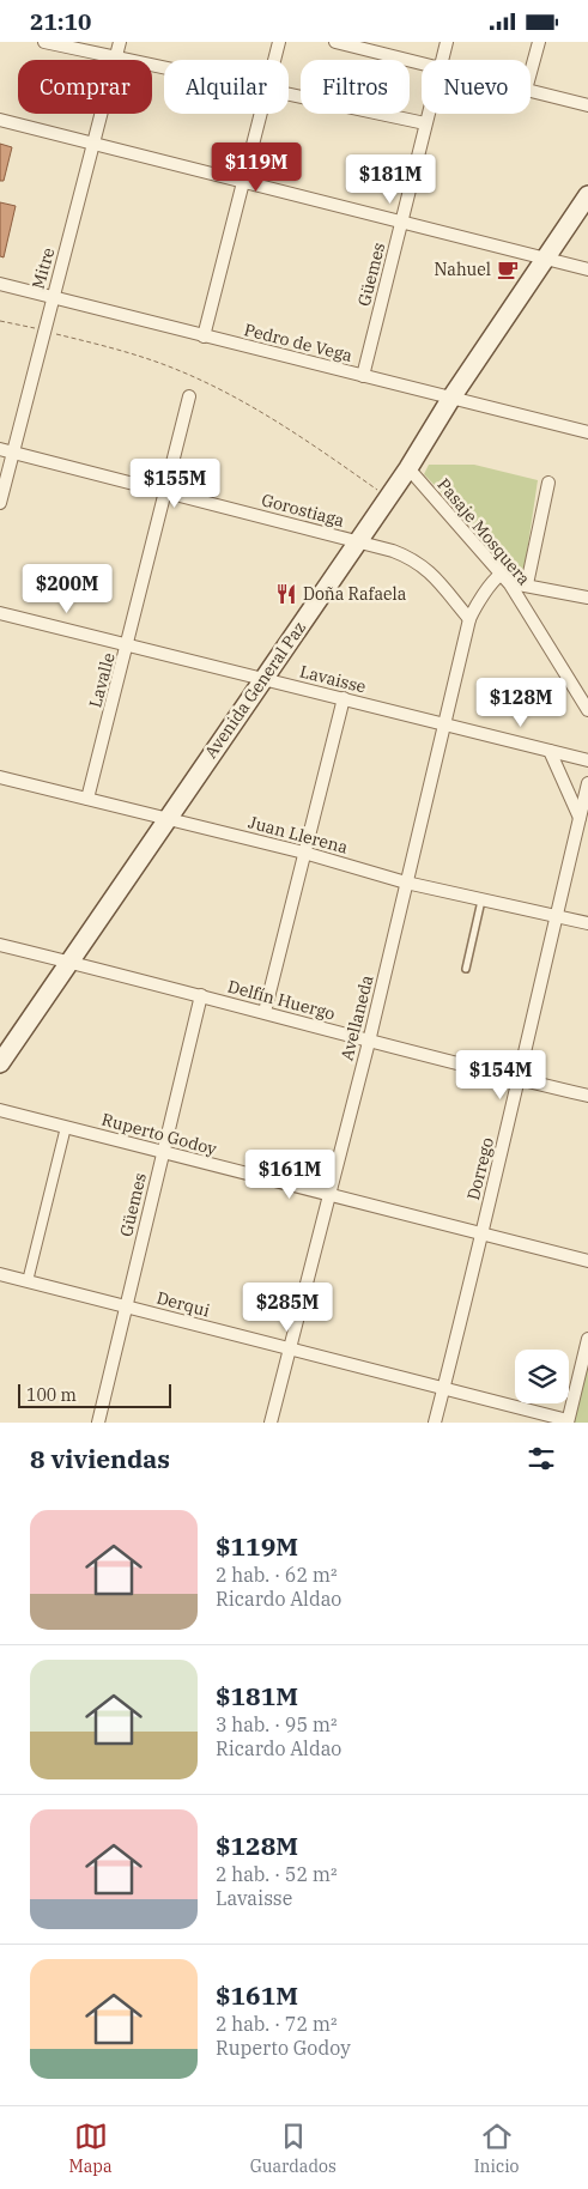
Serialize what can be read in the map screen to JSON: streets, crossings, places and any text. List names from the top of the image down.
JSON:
{
  "streets": {
    "main road": ["Avenida General Paz"],
    "street": [
      "Mitre",
      "Güemes",
      "Pedro de Vega",
      "Gorostiaga",
      "Pasaje Mosquera",
      "Lavaisse",
      "Lavalle",
      "Juan Llerena",
      "Delfín Huergo",
      "Avellaneda",
      "Ruperto Godoy",
      "Dorrego",
      "Derqui"
    ]
  },
  "crossings": [
    ["Mitre", "Pedro de Vega"],
    ["Mitre", "Gorostiaga"],
    ["Güemes", "Pedro de Vega"],
    ["Güemes", "Delfín Huergo"],
    ["Güemes", "Ruperto Godoy"],
    ["Güemes", "Derqui"],
    ["Pedro de Vega", "Avenida General Paz"],
    ["Gorostiaga", "Lavalle"],
    ["Gorostiaga", "Avenida General Paz"],
    ["Gorostiaga", "Avellaneda"],
    ["Pasaje Mosquera", "Avenida General Paz"],
    ["Lavaisse", "Lavalle"],
    ["Lavaisse", "Avenida General Paz"],
    ["Lavaisse", "Avellaneda"],
    ["Lavalle", "Juan Llerena"],
    ["Avenida General Paz", "Juan Llerena"],
    ["Avenida General Paz", "Delfín Huergo"],
    ["Juan Llerena", "Avellaneda"],
    ["Juan Llerena", "Dorrego"],
    ["Delfín Huergo", "Avellaneda"],
    ["Delfín Huergo", "Dorrego"],
    ["Avellaneda", "Ruperto Godoy"],
    ["Avellaneda", "Derqui"],
    ["Ruperto Godoy", "Dorrego"],
    ["Dorrego", "Derqui"]
  ],
  "places": {
    "cafe": ["Nahuel"],
    "restaurant": ["Doña Rafaela"]
  },
  "scale_bar": "100 m",
  "page": {
    "status": "21:10",
    "chip": [
      "Comprar",
      "Alquilar",
      "Filtros",
      "Nuevo"
    ],
    "price": [
      "$119M",
      "$181M",
      "$155M",
      "$200M",
      "$128M",
      "$154M",
      "$161M",
      "$285M"
    ],
    "scale": "100 m",
    "heading": "8 viviendas",
    "list": [
      {
        "name": "$119M",
        "note": "2 hab. · 62 m² · Ricardo Aldao"
      },
      {
        "name": "$181M",
        "note": "3 hab. · 95 m² · Ricardo Aldao"
      },
      {
        "name": "$128M",
        "note": "2 hab. · 52 m² · Lavaisse"
      },
      {
        "name": "$161M",
        "note": "2 hab. · 72 m² · Ruperto Godoy"
      }
    ],
    "tabs": ["Mapa", "Guardados", "Inicio"]
  }
}
